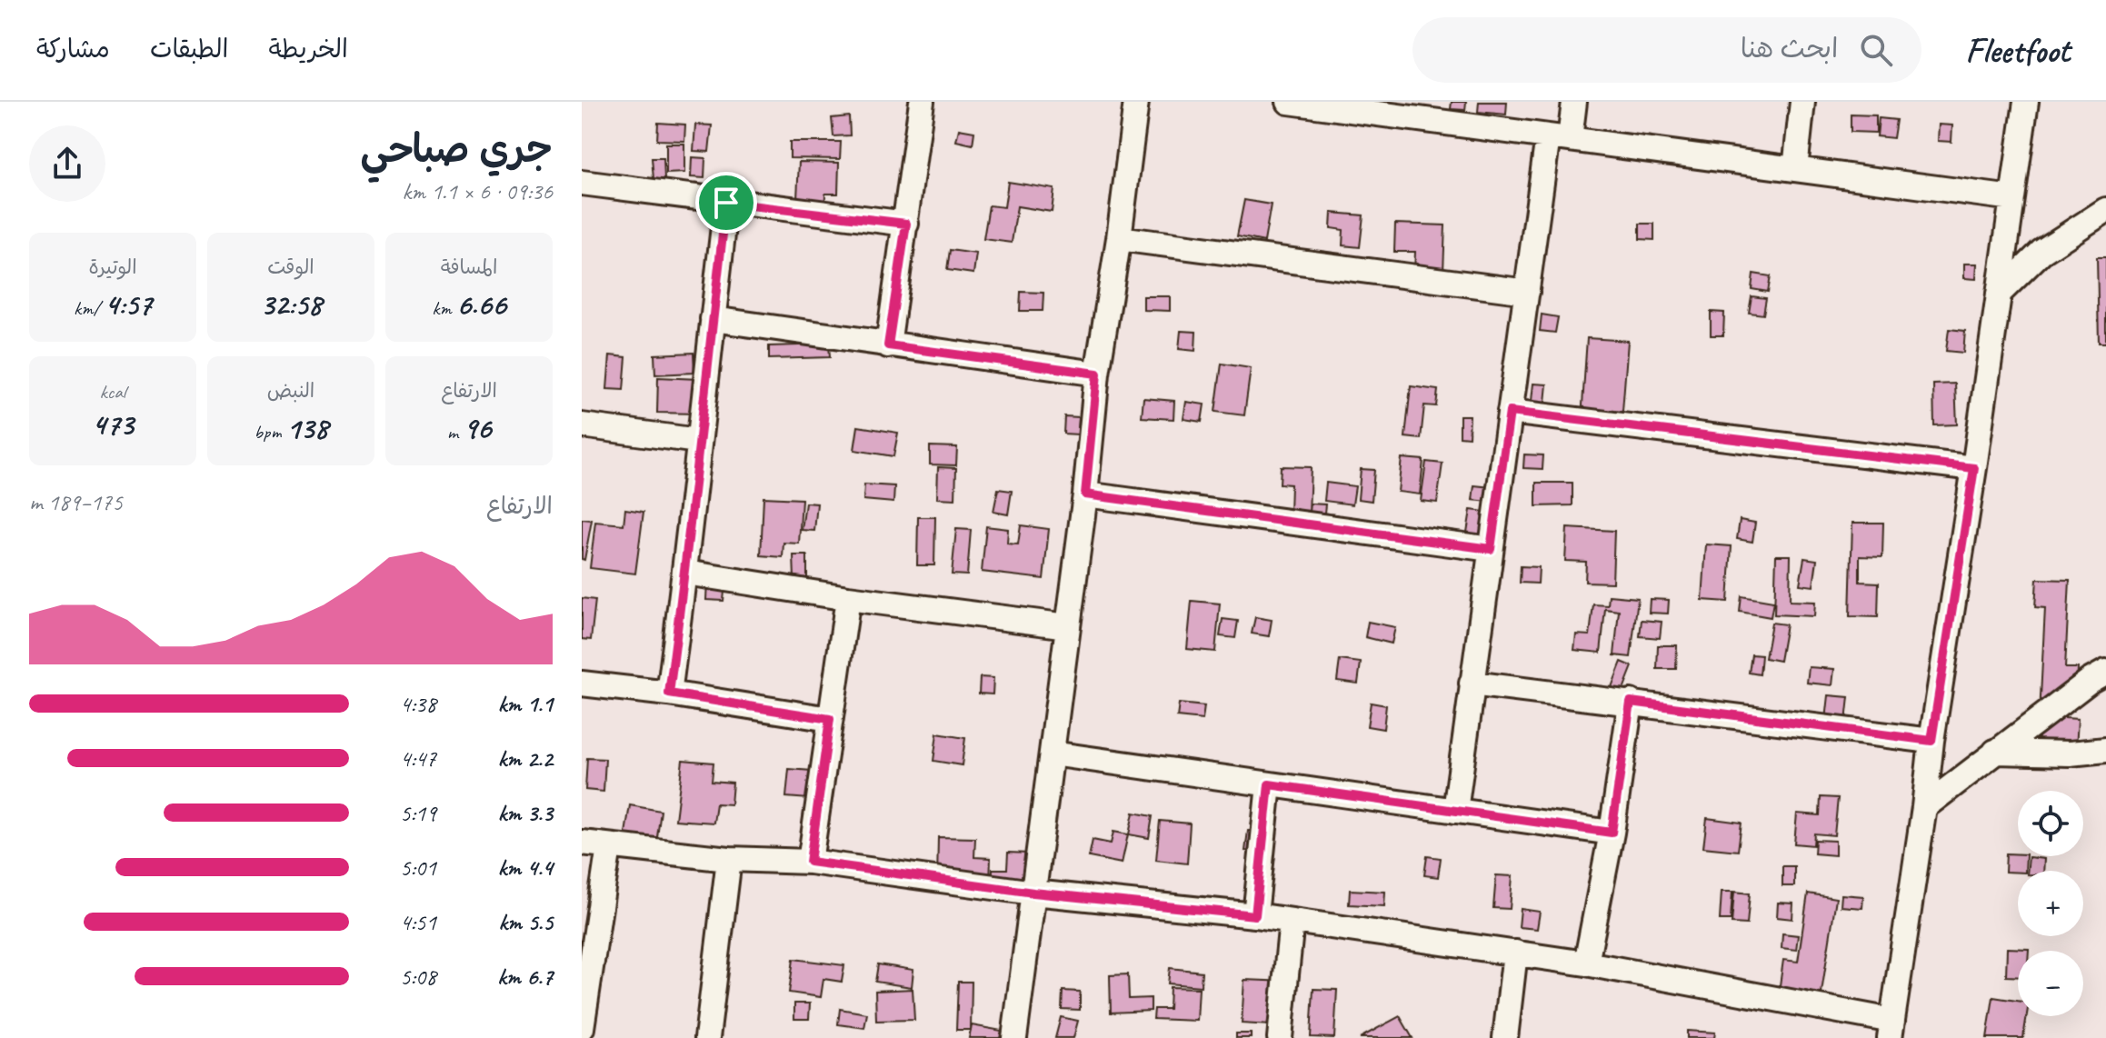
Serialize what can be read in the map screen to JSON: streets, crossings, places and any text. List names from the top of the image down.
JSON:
{
  "page": {
    "header": "Fleetfoot",
    "search": "ابحث هنا",
    "nav": ["الخريطة", "الطبقات", "مشاركة"],
    "heading": ["جري صباحي", "09:36 · 6 × 1.1 km"],
    "stats": [
      ["المسافة", "6.66 km"],
      ["الوقت", "32:58"],
      ["الوتيرة", "4:57 /km"],
      ["الارتفاع", "96 m"],
      ["النبض", "138 bpm"],
      ["kcal", "473"]
    ],
    "chart": ["الارتفاع", "175–189 m"],
    "list": [
      {
        "name": "1.1 km",
        "note": "4:38"
      },
      {
        "name": "2.2 km",
        "note": "4:47"
      },
      {
        "name": "3.3 km",
        "note": "5:19"
      },
      {
        "name": "4.4 km",
        "note": "5:01"
      },
      {
        "name": "5.5 km",
        "note": "4:51"
      },
      {
        "name": "6.7 km",
        "note": "5:08"
      }
    ],
    "map_buttons": ["+", "−"]
  }
}
